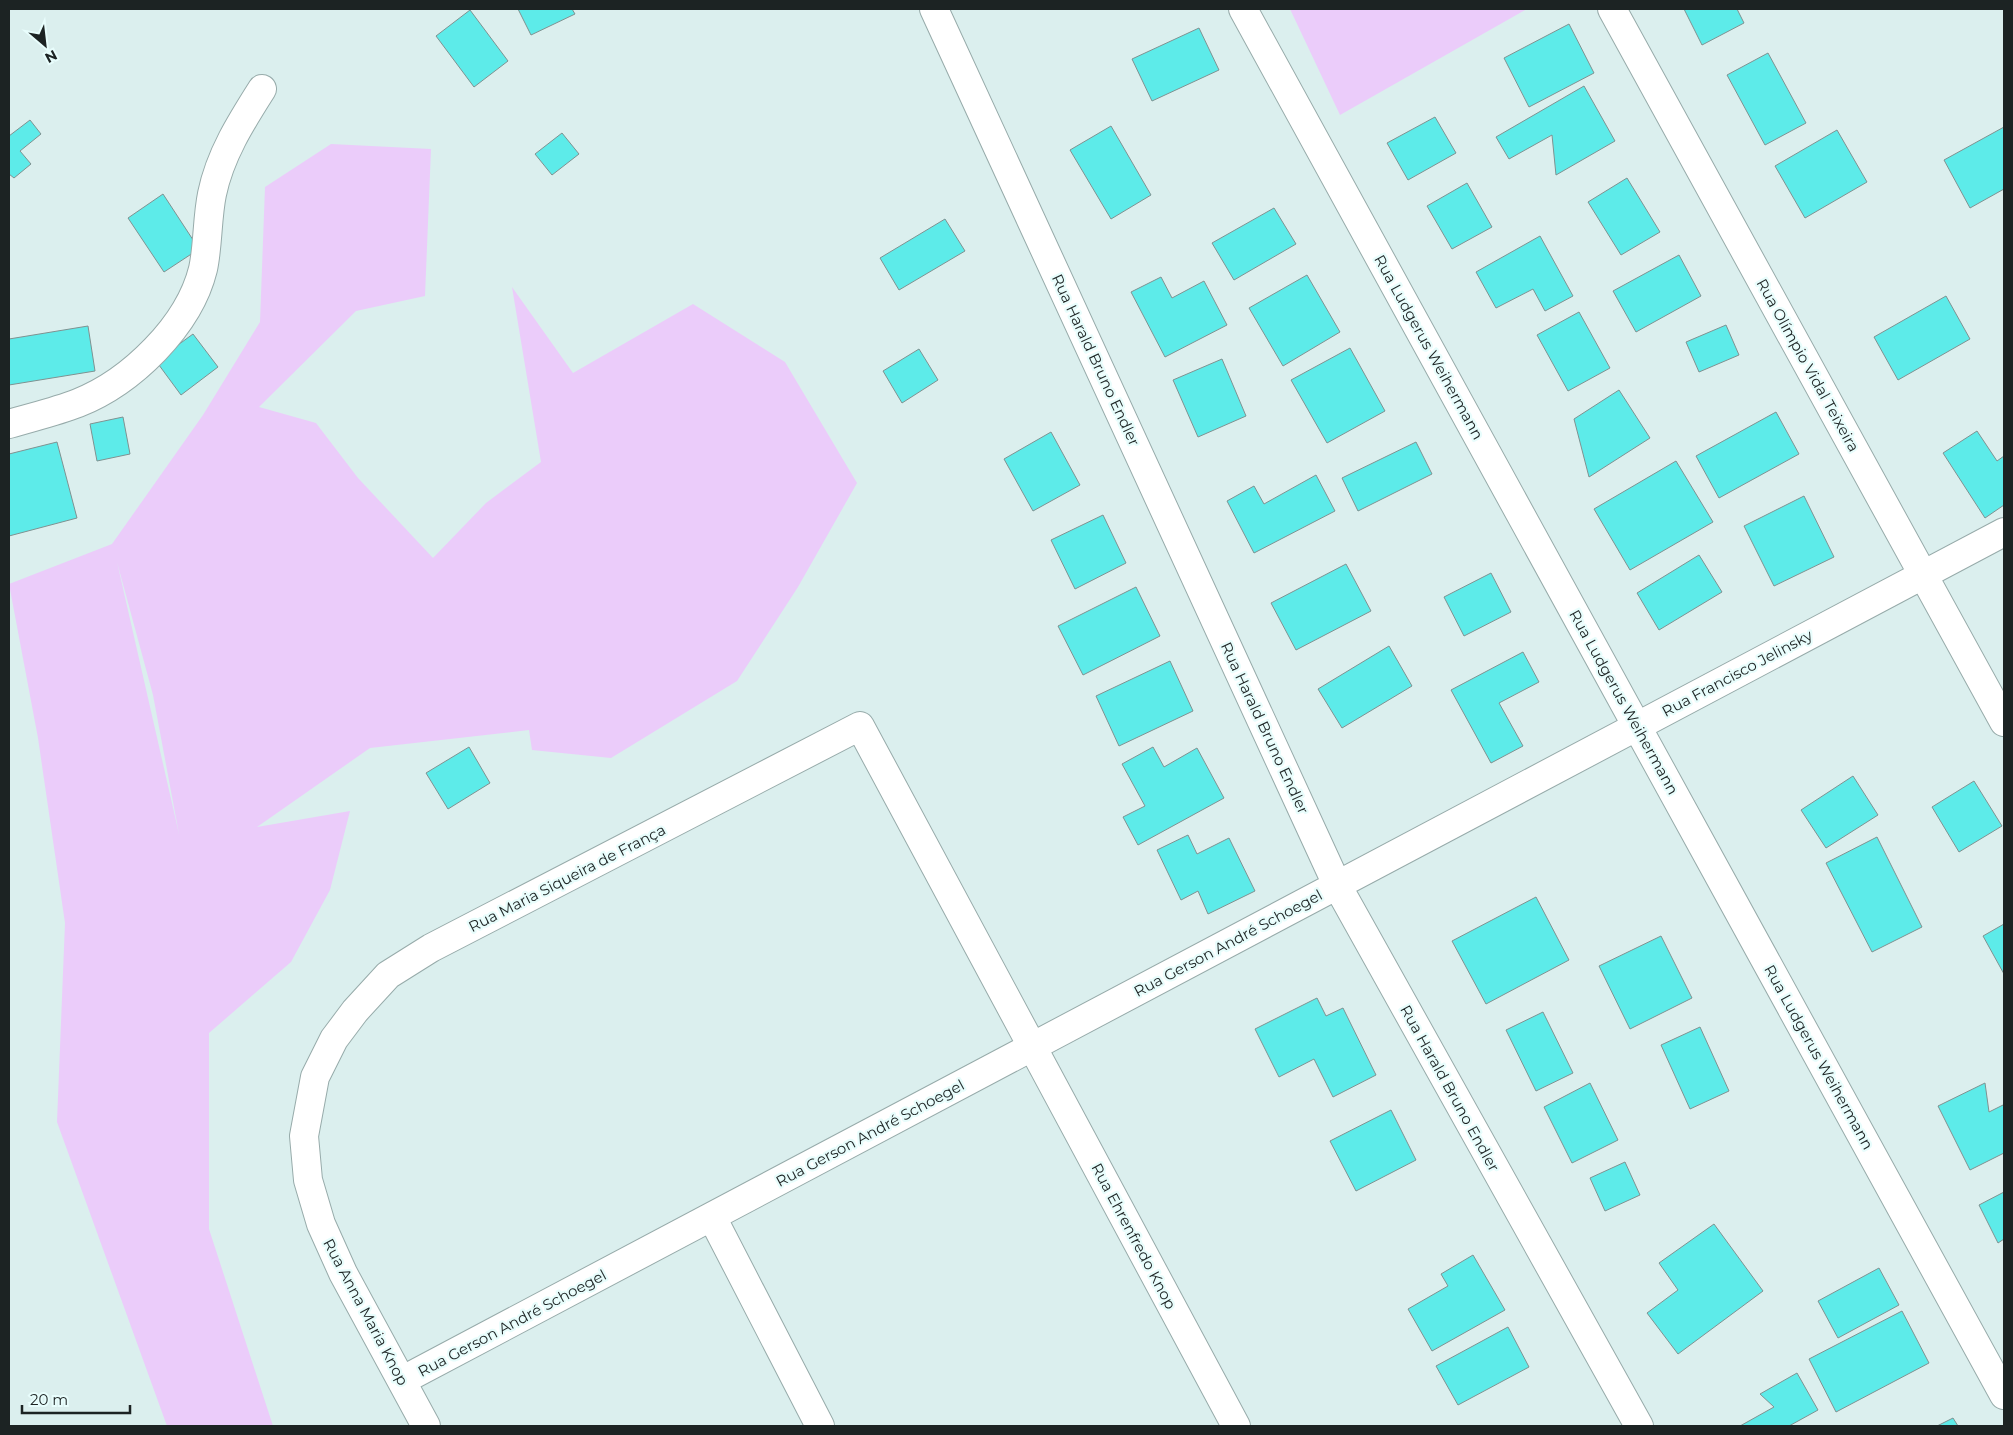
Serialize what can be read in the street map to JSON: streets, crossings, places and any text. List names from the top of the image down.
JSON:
{
  "streets": {
    "street": [
      "Rua Ludgerus Weihermann",
      "Rua Harald Bruno Endler",
      "Rua Olímpio Vidal Teixeira",
      "Rua Francisco Jelinsky",
      "Rua Maria Siqueira de França",
      "Rua Gerson André Schoegel",
      "Rua Ehrenfredo Knop",
      "Rua Anna Maria Knop"
    ]
  },
  "crossings": [
    ["Rua Ludgerus Weihermann", "Rua Francisco Jelinsky"],
    ["Rua Harald Bruno Endler", "Rua Francisco Jelinsky"],
    ["Rua Harald Bruno Endler", "Rua Gerson André Schoegel"],
    ["Rua Olímpio Vidal Teixeira", "Rua Francisco Jelinsky"],
    ["Rua Francisco Jelinsky", "Rua Gerson André Schoegel"],
    ["Rua Maria Siqueira de França", "Rua Ehrenfredo Knop"],
    ["Rua Maria Siqueira de França", "Rua Anna Maria Knop"],
    ["Rua Gerson André Schoegel", "Rua Ehrenfredo Knop"],
    ["Rua Gerson André Schoegel", "Rua Anna Maria Knop"]
  ],
  "scale_bar": "20 m",
  "north": "bottom right"
}
